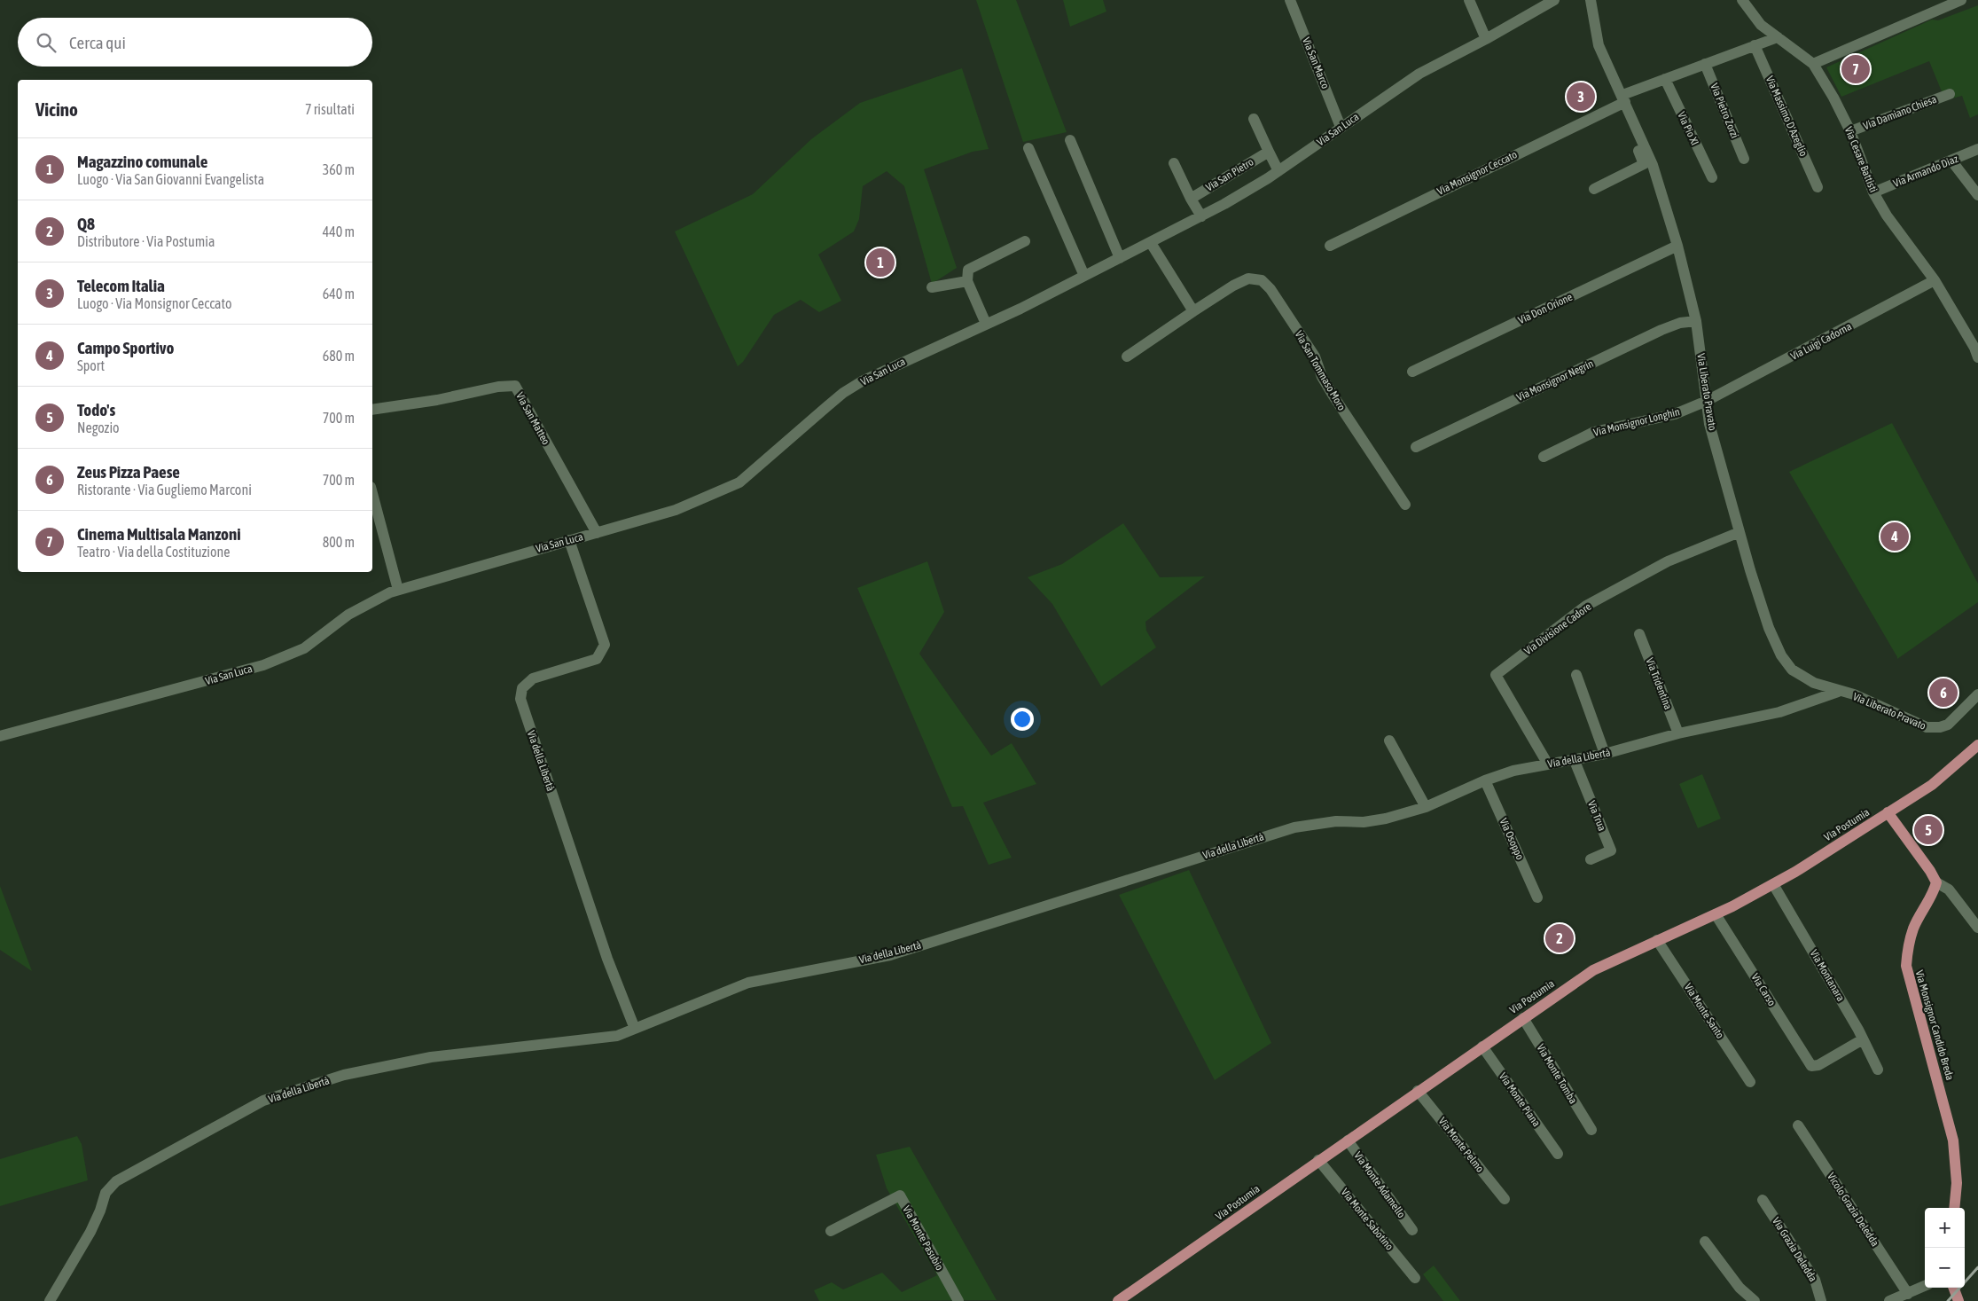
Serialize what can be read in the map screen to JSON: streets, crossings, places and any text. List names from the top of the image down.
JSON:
{
  "streets": {
    "main road": ["Via Postumia", "Via Monsignor Candido Breda"],
    "street": [
      "Via San Marco",
      "Via Pietro Zorzi",
      "Via Damiano Chiesa",
      "Via Massimo D'Azeglio",
      "Via Pio XI",
      "Via San Luca",
      "Via Cesare Battisti",
      "Via Armando Diaz",
      "Via Monsignor Ceccato",
      "Via San Pietro",
      "Via Don Orione",
      "Via Luigi Cadorna",
      "Via San Tommaso Moro",
      "Via Monsignor Negrin",
      "Via Liberato Pravato",
      "Via San Matteo",
      "Via Monsignor Longhin",
      "Via Divisione Cadore",
      "Via Tridentina",
      "Via della Libertà",
      "Via Trua",
      "Via Osoppo",
      "Via Montanara",
      "Via Carso",
      "Via Monte Santo",
      "Via Monte Tomba",
      "Via Monte Piana",
      "Via Monte Pelmo",
      "Via Monte Adamello",
      "Vicolo Grazia Deledda",
      "Via Monte Sabotino",
      "Via Monte Pasubio",
      "Via Grazia Deledda"
    ]
  },
  "crossings": [
    ["Via San Marco", "Via San Luca"],
    ["Via Pietro Zorzi", "Via Monsignor Ceccato"],
    ["Via Damiano Chiesa", "Via Cesare Battisti"],
    ["Via Massimo D'Azeglio", "Via Monsignor Ceccato"],
    ["Via Pio XI", "Via Monsignor Ceccato"],
    ["Via San Luca", "Via San Matteo"],
    ["Via San Luca", "Via della Libertà"],
    ["Via Cesare Battisti", "Via Armando Diaz"],
    ["Via Cesare Battisti", "Via Monsignor Ceccato"],
    ["Via Cesare Battisti", "Via Luigi Cadorna"],
    ["Via Monsignor Ceccato", "Via Liberato Pravato"],
    ["Via Don Orione", "Via Liberato Pravato"],
    ["Via Luigi Cadorna", "Via Liberato Pravato"],
    ["Via Luigi Cadorna", "Via Monsignor Longhin"],
    ["Via Monsignor Negrin", "Via Liberato Pravato"],
    ["Via Liberato Pravato", "Via Monsignor Longhin"],
    ["Via Liberato Pravato", "Via Divisione Cadore"],
    ["Via Liberato Pravato", "Via della Libertà"],
    ["Via Divisione Cadore", "Via della Libertà"],
    ["Via Tridentina", "Via della Libertà"],
    ["Via della Libertà", "Via Trua"],
    ["Via della Libertà", "Via Osoppo"],
    ["Via Postumia", "Via Montanara"],
    ["Via Postumia", "Via Carso"],
    ["Via Postumia", "Via Monte Santo"],
    ["Via Postumia", "Via Monte Tomba"],
    ["Via Postumia", "Via Monte Piana"],
    ["Via Postumia", "Via Monte Pelmo"],
    ["Via Postumia", "Via Monte Adamello"],
    ["Via Postumia", "Via Monte Sabotino"],
    ["Via Montanara", "Via Carso"]
  ],
  "page": {
    "search": "Cerca qui",
    "pins": [
      "7",
      "3",
      "1",
      "4",
      "6",
      "5",
      "2"
    ],
    "heading": ["Vicino", "7 risultati"],
    "list": [
      {
        "mark": "1",
        "name": "Magazzino comunale",
        "note": "Luogo · Via San Giovanni Evangelista",
        "value": "360 m"
      },
      {
        "mark": "2",
        "name": "Q8",
        "note": "Distributore · Via Postumia",
        "value": "440 m"
      },
      {
        "mark": "3",
        "name": "Telecom Italia",
        "note": "Luogo · Via Monsignor Ceccato",
        "value": "640 m"
      },
      {
        "mark": "4",
        "name": "Campo Sportivo",
        "note": "Sport",
        "value": "680 m"
      },
      {
        "mark": "5",
        "name": "Todo's",
        "note": "Negozio",
        "value": "700 m"
      },
      {
        "mark": "6",
        "name": "Zeus Pizza Paese",
        "note": "Ristorante · Via Gugliemo Marconi",
        "value": "700 m"
      },
      {
        "mark": "7",
        "name": "Cinema Multisala Manzoni",
        "note": "Teatro · Via della Costituzione",
        "value": "800 m"
      }
    ],
    "map_buttons": ["+", "−"]
  }
}
